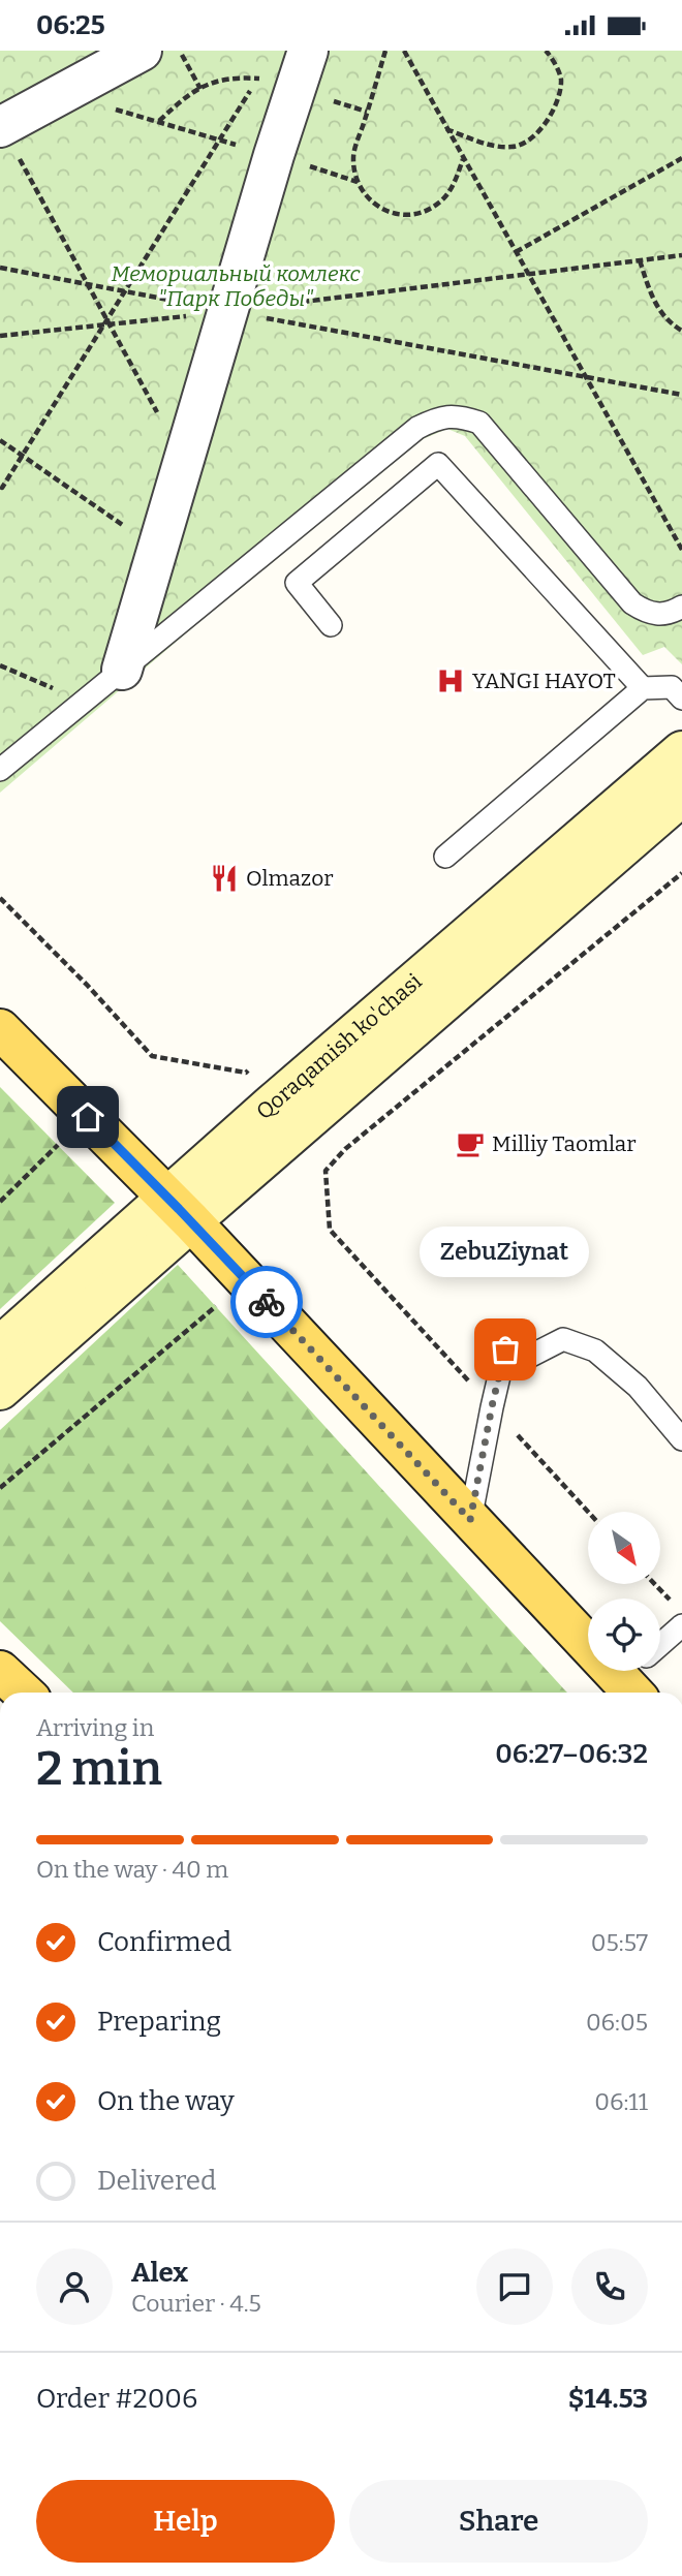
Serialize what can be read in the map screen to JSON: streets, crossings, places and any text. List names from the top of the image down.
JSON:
{
  "streets": {
    "main road": ["Qoraqamish ko'chasi"]
  },
  "parks": ["Мемориальный комлекс \"Парк Победы\""],
  "places": {
    "hospital": ["YANGI HAYOT"],
    "restaurant": ["Olmazor"],
    "cafe": ["Milliy Taomlar"],
    "other": ["ZebuZiynat"]
  },
  "north": "bottom right",
  "page": {
    "status": "06:25",
    "bubble": "ZebuZiynat",
    "heading": ["2 min", "Arriving in", "06:27–06:32"],
    "panel": [
      "Alex",
      "Courier · 4.5",
      "Order #2006",
      "$14.53"
    ],
    "bar": "On the way · 40 m",
    "list": [
      ["Confirmed", "05:57"],
      ["Preparing", "06:05"],
      ["On the way", "06:11"],
      "Delivered"
    ],
    "buttons": ["Help", "Share"]
  }
}
